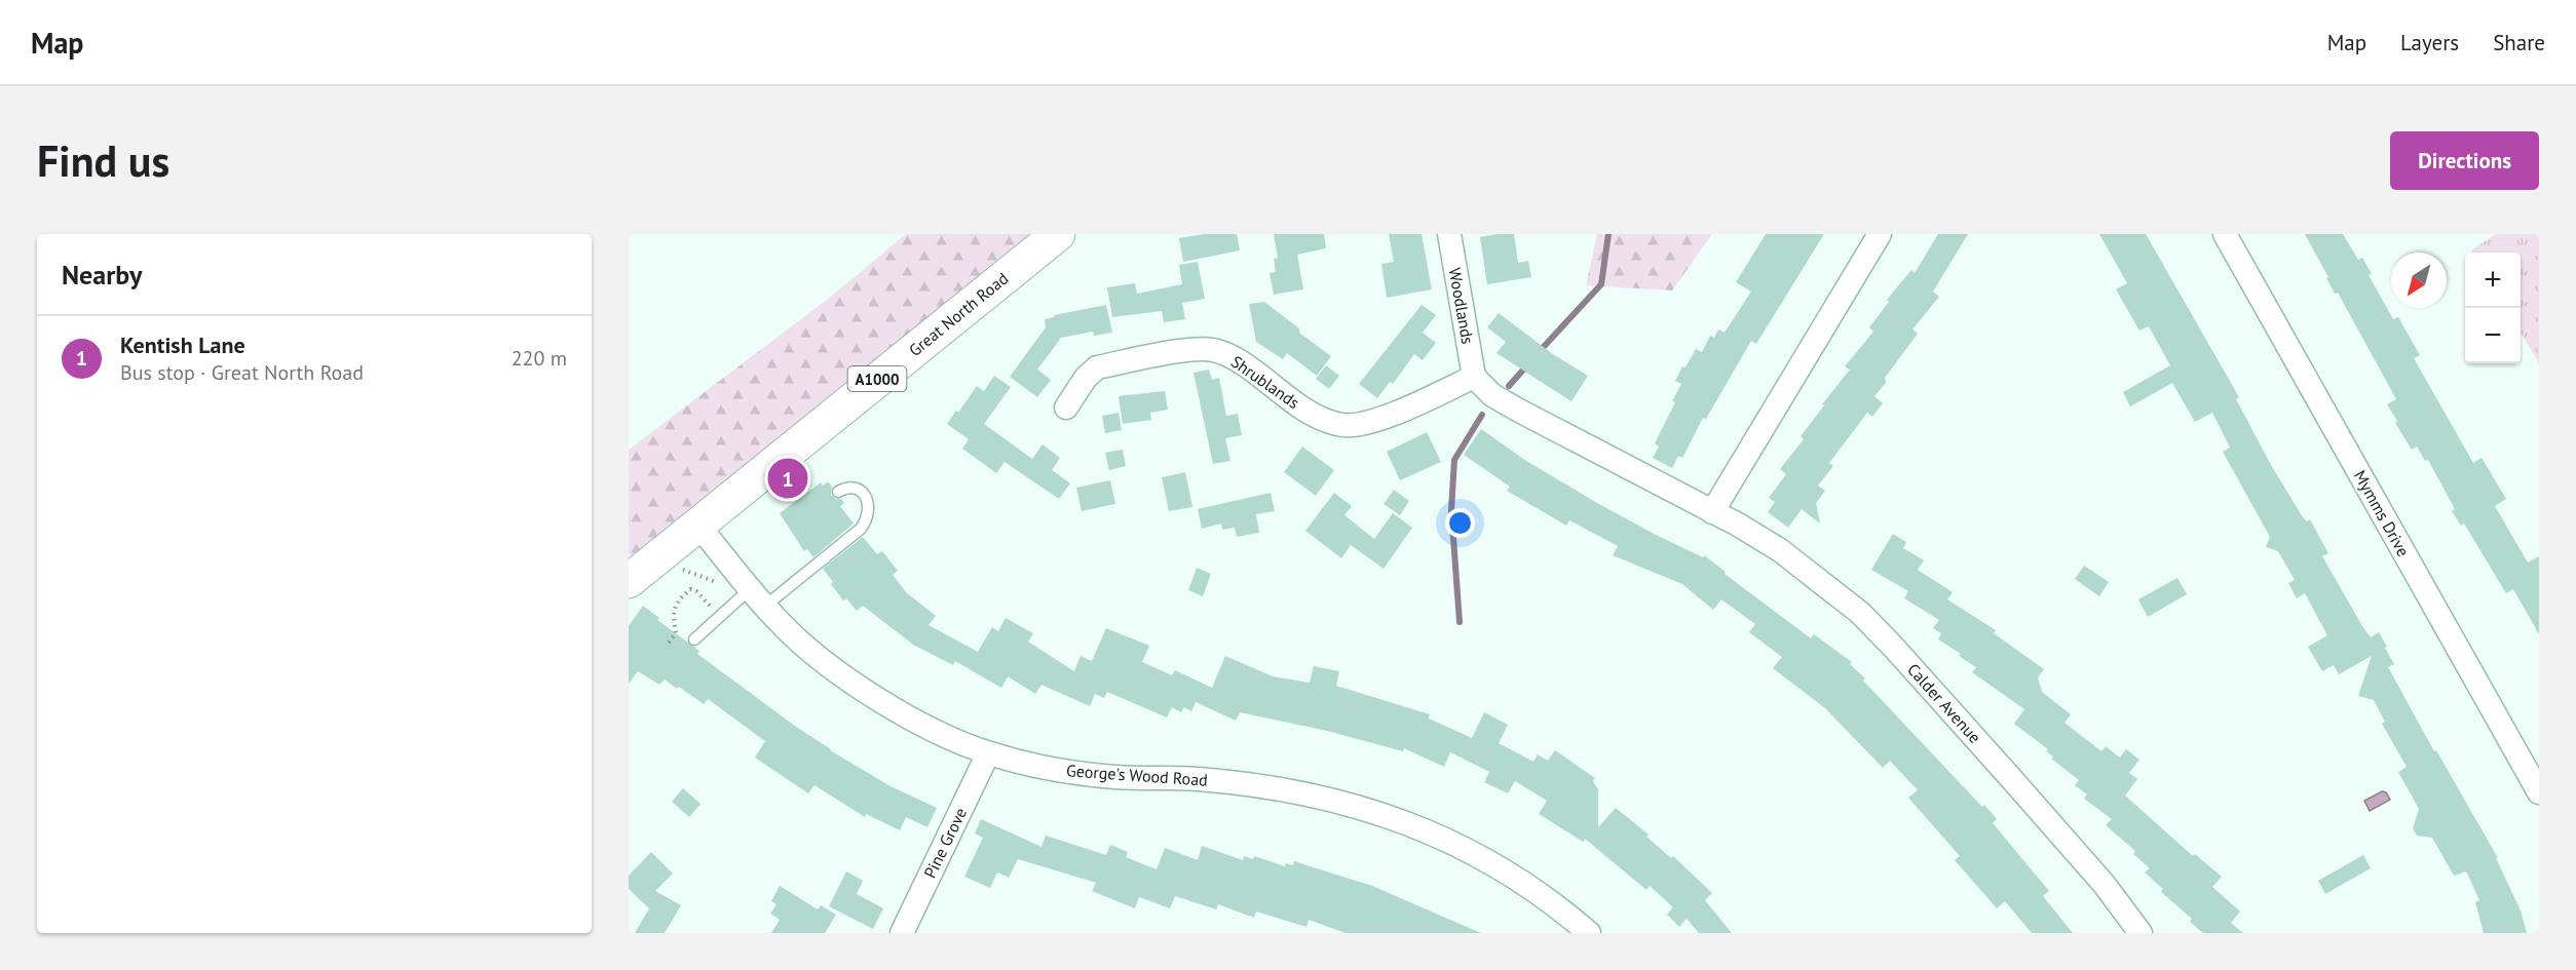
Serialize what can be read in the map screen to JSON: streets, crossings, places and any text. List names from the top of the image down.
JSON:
{
  "streets": {
    "main road": ["Great North Road", "A1000"],
    "street": [
      "Woodlands",
      "Shrublands",
      "Mymms Drive",
      "Calder Avenue",
      "George's Wood Road",
      "Pine Grove"
    ]
  },
  "crossings": [
    ["Woodlands", "Shrublands"],
    ["Woodlands", "Calder Avenue"],
    ["Great North Road", "George's Wood Road"],
    ["Shrublands", "Calder Avenue"],
    ["George's Wood Road", "Pine Grove"]
  ],
  "north": "bottom left",
  "page": {
    "header": "Map",
    "nav": ["Map", "Layers", "Share"],
    "buttons": "Directions",
    "title": "Find us",
    "heading": "Nearby",
    "map_buttons": ["+", "−"],
    "list": [
      {
        "mark": "1",
        "name": "Kentish Lane",
        "note": "Bus stop · Great North Road",
        "value": "220 m"
      }
    ],
    "pins": "1"
  }
}
